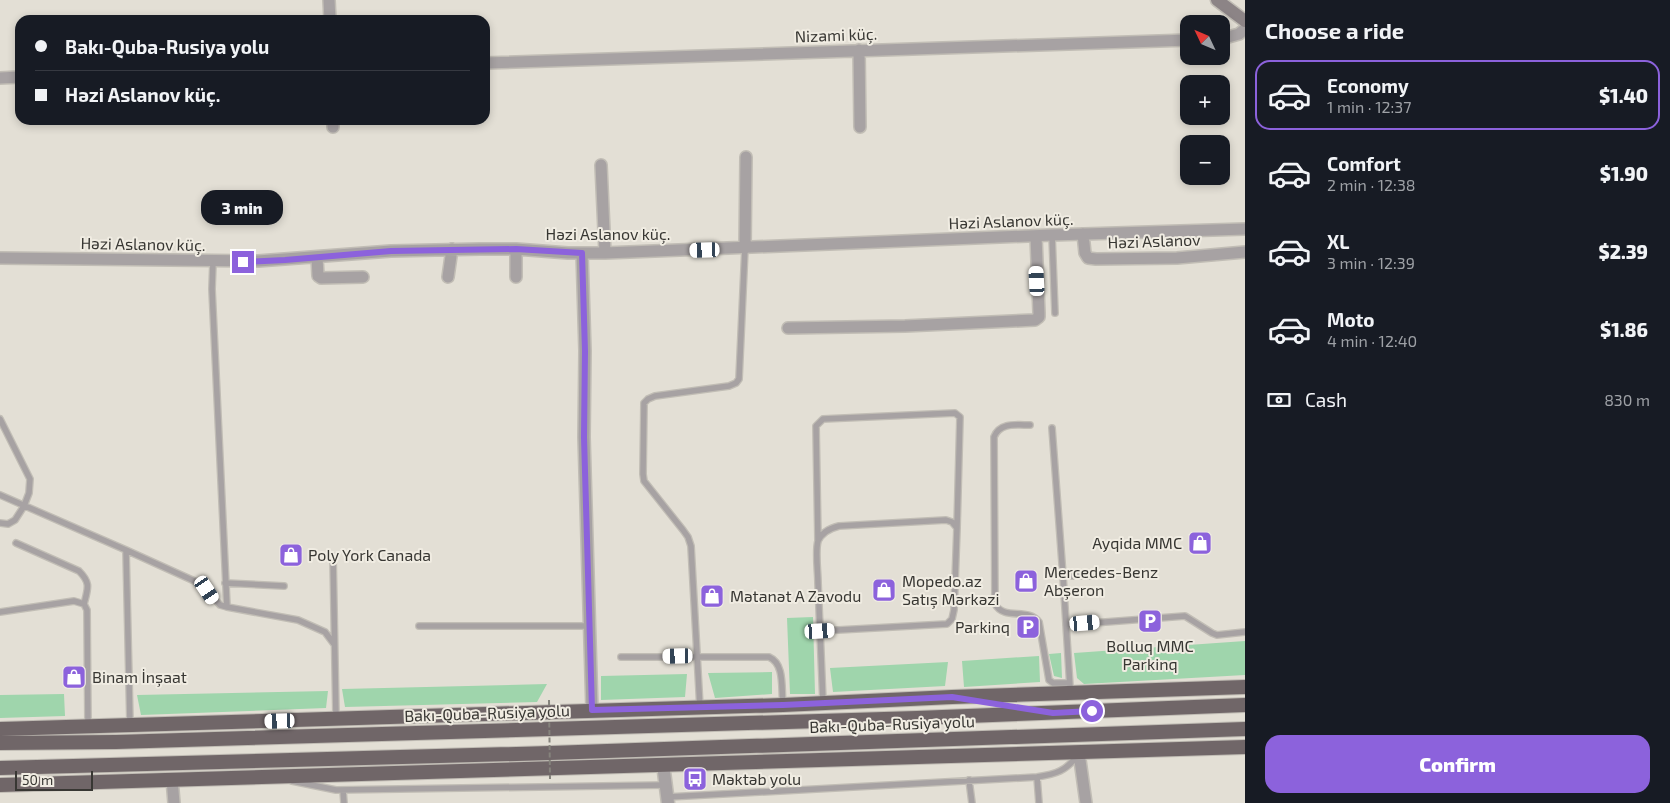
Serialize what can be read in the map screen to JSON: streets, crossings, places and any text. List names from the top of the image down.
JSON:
{
  "streets": {
    "highway": ["Bakı-Quba-Rusiya yolu"],
    "street": ["Nizami küç.", "Həzi Aslanov küç.", "Həzi Aslanov"]
  },
  "crossings": [
    ["Həzi Aslanov küç.", "Həzi Aslanov"]
  ],
  "places": {
    "shop": [
      "Ayqida MMC",
      "Poly York Canada",
      "Mercedes-Benz Abşeron",
      "Mopedo.az Satış Mərkəzi",
      "Mətanət A Zavodu",
      "Binam İnşaat"
    ],
    "parking": ["Bolluq MMC Parkinq", "Parkinq"],
    "bus stop": ["Məktəb yolu"]
  },
  "scale_bar": "50 m",
  "north": "top left",
  "page": {
    "heading": "Choose a ride",
    "map_buttons": ["+", "−"],
    "banner": ["Bakı-Quba-Rusiya yolu", "Həzi Aslanov küç."],
    "list": [
      {
        "name": "Economy",
        "note": "1 min · 12:37",
        "value": "$1.40"
      },
      {
        "name": "Comfort",
        "note": "2 min · 12:38",
        "value": "$1.90"
      },
      {
        "name": "XL",
        "note": "3 min · 12:39",
        "value": "$2.39"
      },
      {
        "name": "Moto",
        "note": "4 min · 12:40",
        "value": "$1.86"
      }
    ],
    "bubble": "3 min",
    "pay": ["Cash", "830 m"],
    "buttons": "Confirm",
    "scale": "50 m"
  }
}
